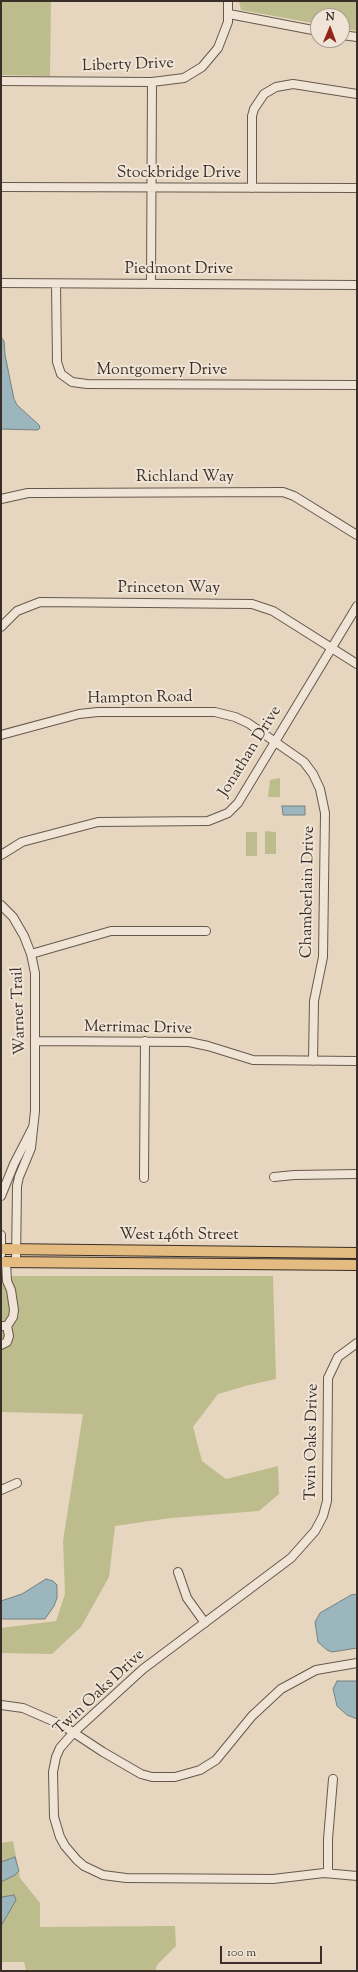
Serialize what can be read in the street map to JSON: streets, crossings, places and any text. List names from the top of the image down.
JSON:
{
  "streets": {
    "main road": ["West 146th Street"],
    "street": [
      "Liberty Drive",
      "Stockbridge Drive",
      "Piedmont Drive",
      "Montgomery Drive",
      "Richland Way",
      "Princeton Way",
      "Hampton Road",
      "Jonathan Drive",
      "Chamberlain Drive",
      "Warner Trail",
      "Merrimac Drive",
      "Twin Oaks Drive"
    ]
  },
  "crossings": [
    ["Piedmont Drive", "Montgomery Drive"],
    ["Princeton Way", "Jonathan Drive"],
    ["Hampton Road", "Jonathan Drive"],
    ["Hampton Road", "Chamberlain Drive"],
    ["Jonathan Drive", "Chamberlain Drive"],
    ["Chamberlain Drive", "Merrimac Drive"],
    ["Warner Trail", "Merrimac Drive"],
    ["Warner Trail", "West 146th Street"]
  ],
  "scale_bar": "100 m",
  "north": "top"
}
